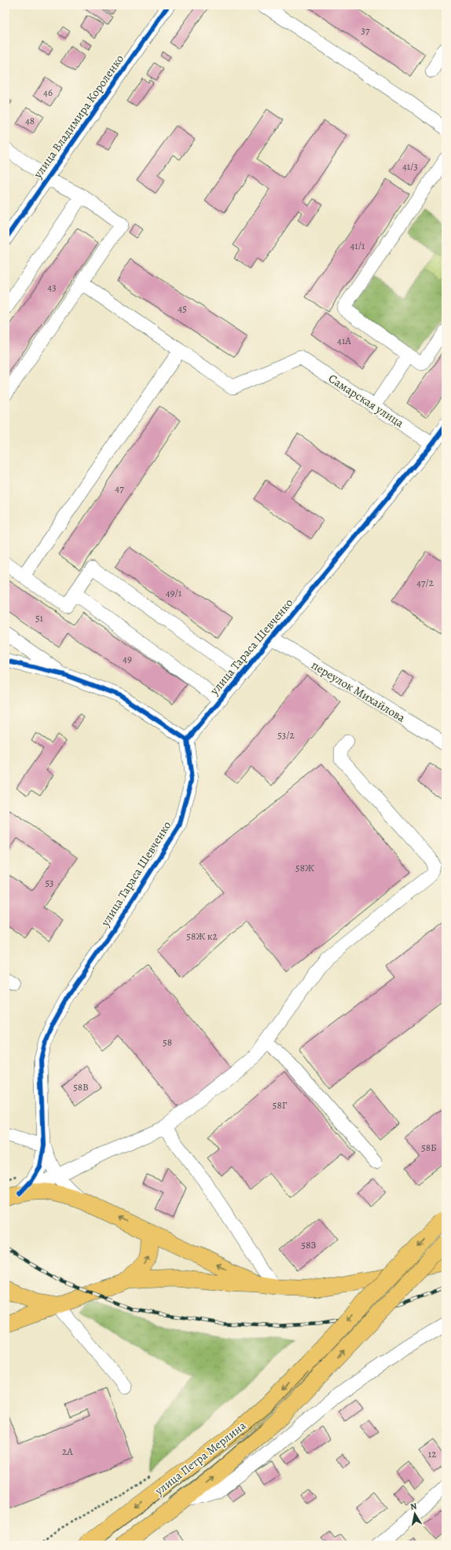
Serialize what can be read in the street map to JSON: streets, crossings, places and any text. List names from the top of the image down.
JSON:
{
  "streets": {
    "main road": ["улица Петра Мерлина"],
    "street": [
      "улица Владимира Короленко",
      "Самарская улица",
      "улица Тараса Шевченко",
      "переулок Михайлова"
    ]
  },
  "crossings": [
    ["Самарская улица", "улица Тараса Шевченко"],
    ["улица Тараса Шевченко", "переулок Михайлова"]
  ],
  "house_numbers": [
    "37",
    "46",
    "48",
    "41/3",
    "41/1",
    "43",
    "45",
    "41А",
    "47",
    "47/2",
    "49/1",
    "51",
    "49",
    "53/2",
    "58Ж",
    "53",
    "58Ж к2",
    "58",
    "58В",
    "58Г",
    "58Б",
    "58З",
    "2А",
    "12"
  ],
  "north": "top"
}
